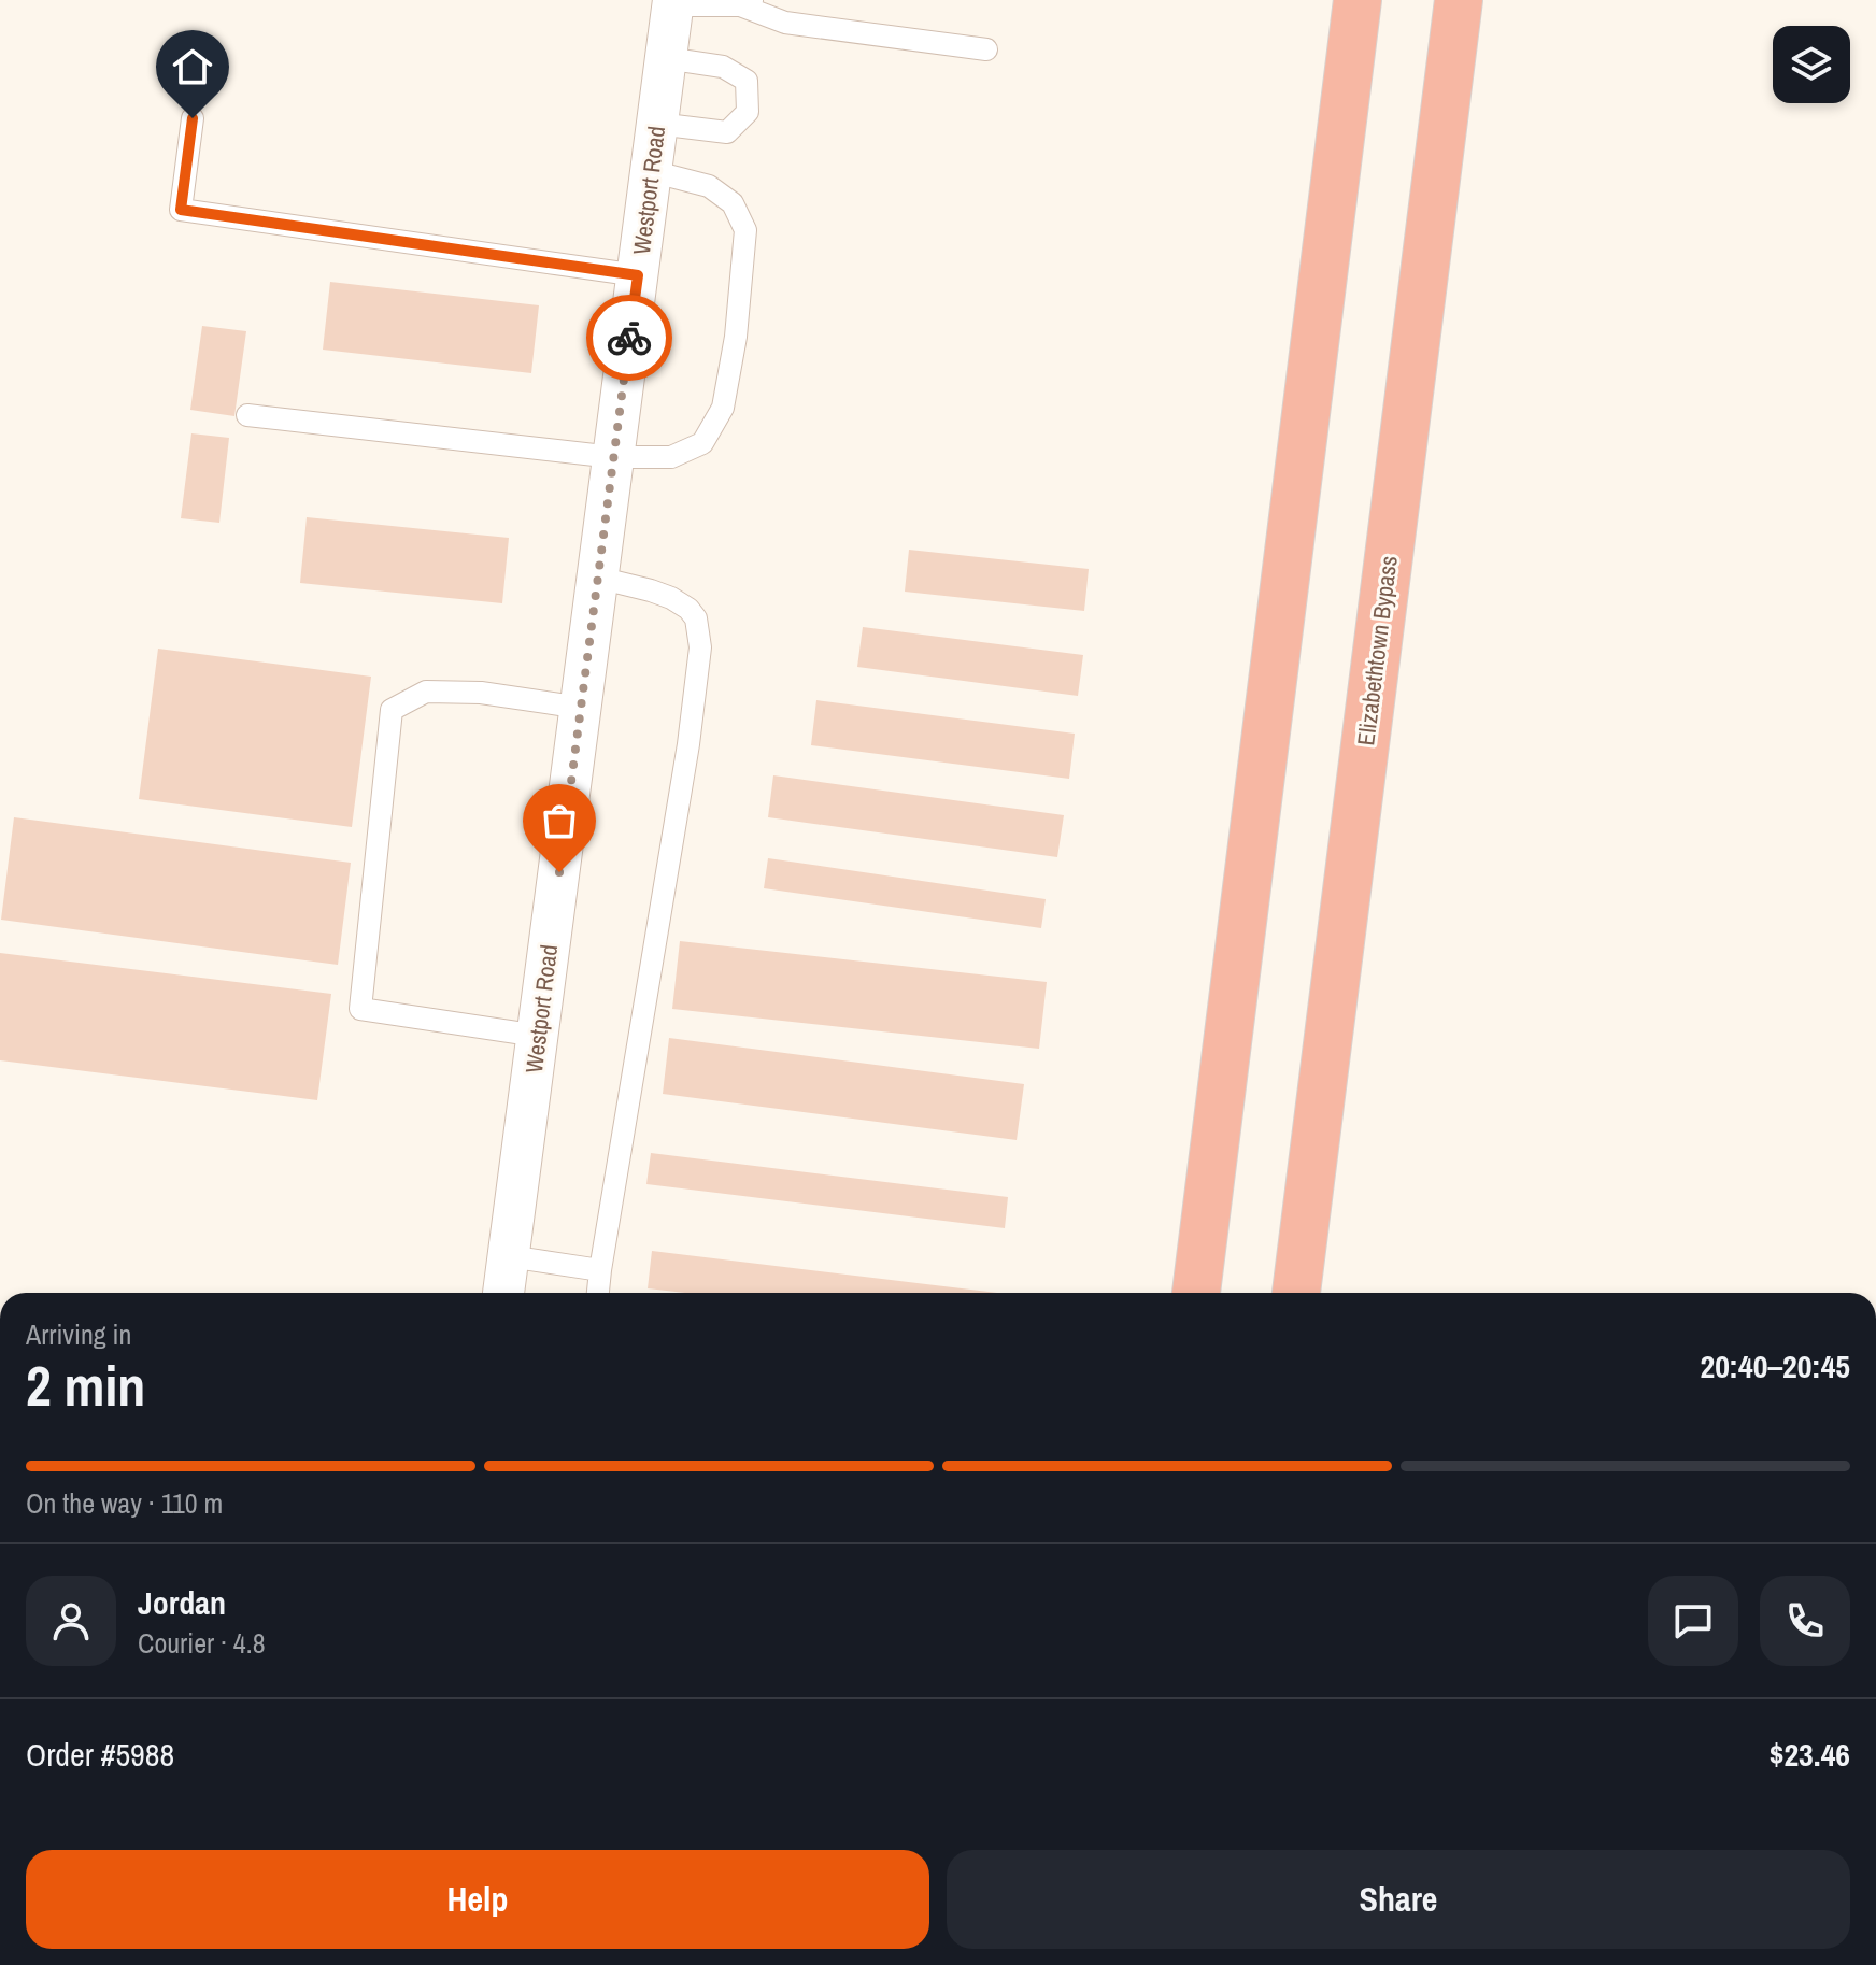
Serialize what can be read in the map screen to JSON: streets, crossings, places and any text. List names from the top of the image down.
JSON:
{
  "streets": {
    "highway": ["Elizabethtown Bypass"],
    "street": ["Westport Road"]
  },
  "page": {
    "heading": ["2 min", "Arriving in", "20:40–20:45"],
    "panel": [
      "Jordan",
      "Courier · 4.8",
      "Order #5988",
      "$23.46"
    ],
    "bar": "On the way · 110 m",
    "buttons": ["Help", "Share"]
  }
}
